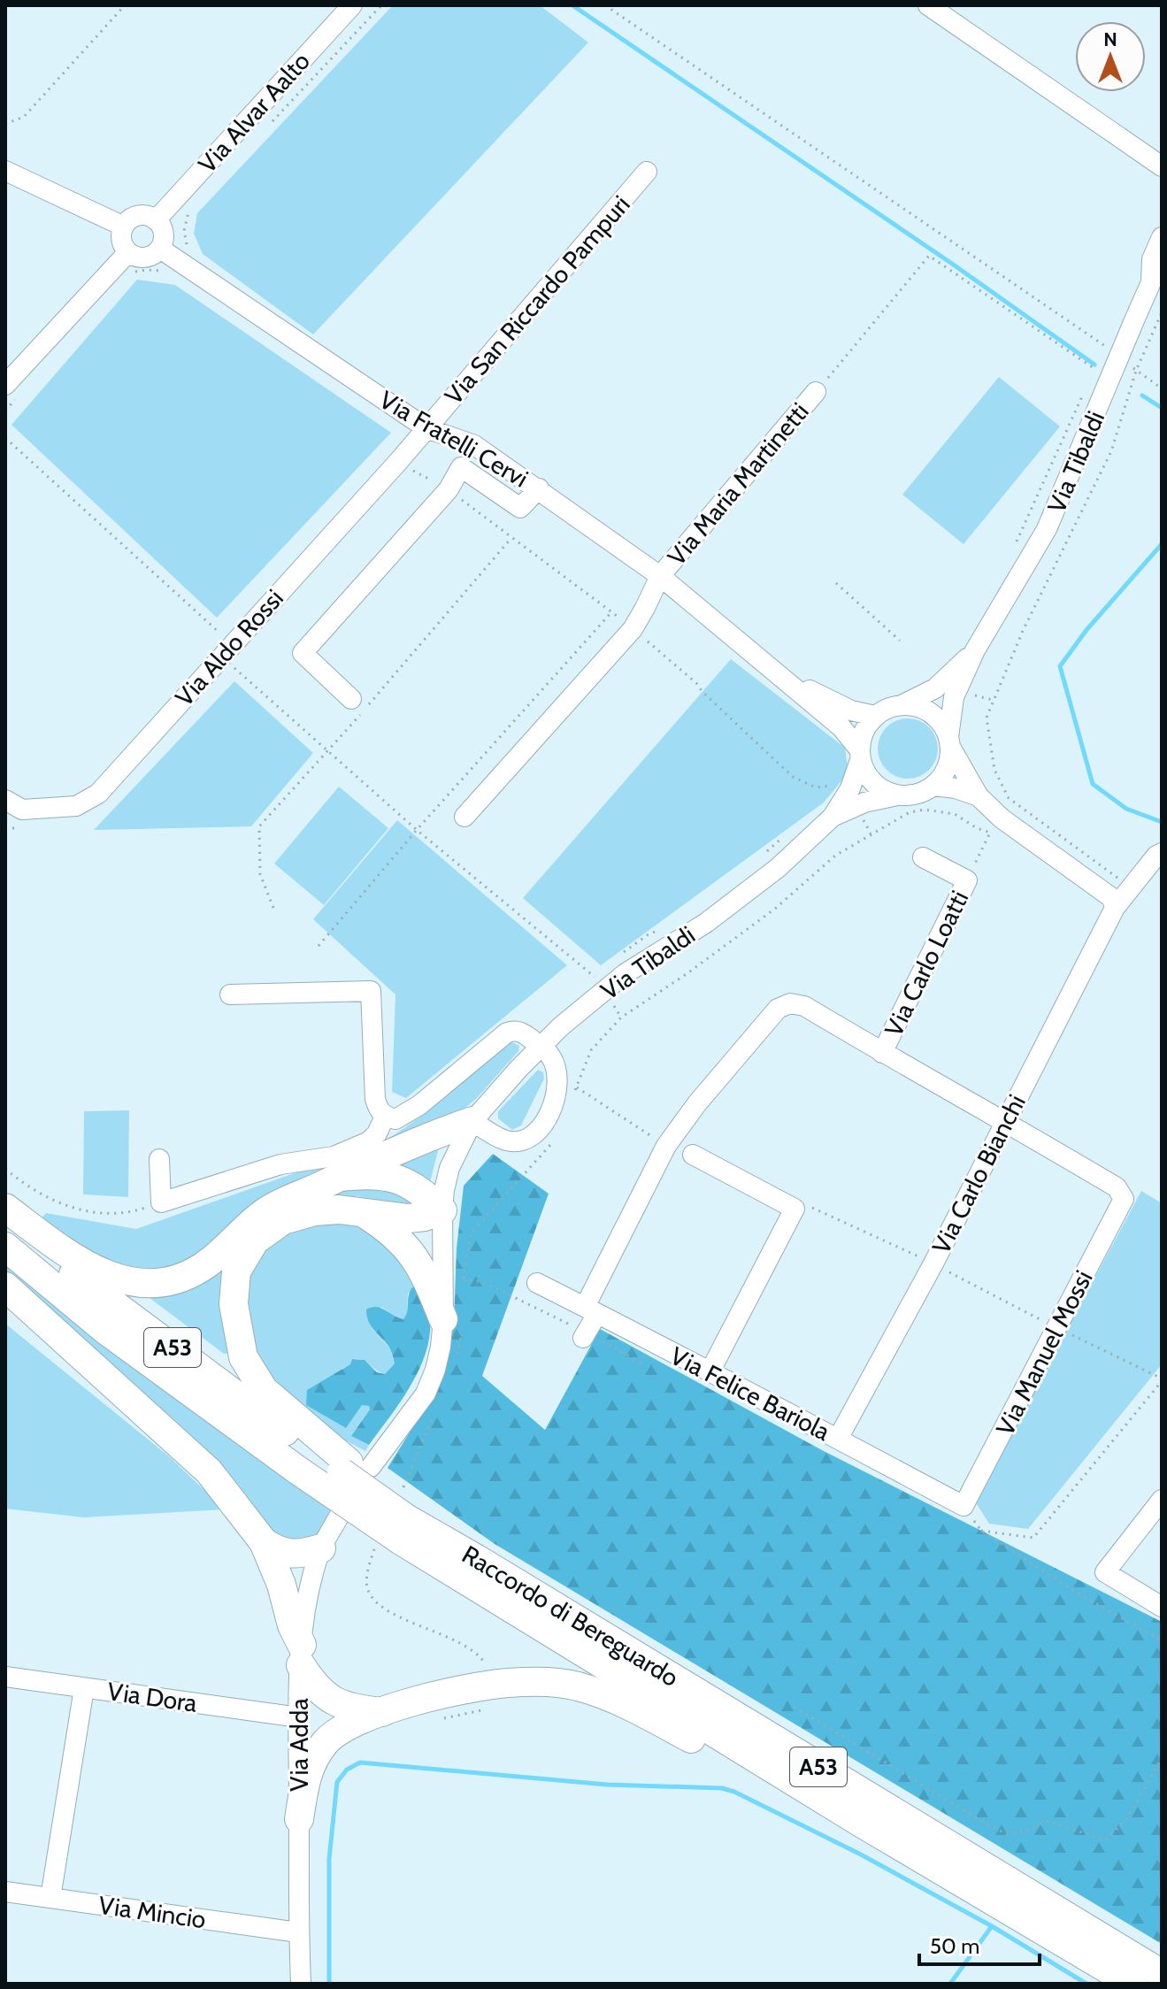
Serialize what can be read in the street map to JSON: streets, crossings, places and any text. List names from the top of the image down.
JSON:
{
  "streets": {
    "highway": ["A53", "Raccordo di Bereguardo"],
    "street": [
      "Via Alvar Aalto",
      "Via San Riccardo Pampuri",
      "Via Fratelli Cervi",
      "Via Tibaldi",
      "Via Maria Martinetti",
      "Via Aldo Rossi",
      "Via Carlo Loatti",
      "Via Carlo Bianchi",
      "Via Manuel Mossi",
      "Via Felice Bariola",
      "Via Dora",
      "Via Adda",
      "Via Mincio"
    ]
  },
  "crossings": [
    ["Via Alvar Aalto", "Via Fratelli Cervi"],
    ["Via San Riccardo Pampuri", "Via Fratelli Cervi"],
    ["Via San Riccardo Pampuri", "Via Aldo Rossi"],
    ["Via Fratelli Cervi", "Via Tibaldi"],
    ["Via Fratelli Cervi", "Via Maria Martinetti"],
    ["Via Fratelli Cervi", "Via Aldo Rossi"],
    ["Via Tibaldi", "Raccordo di Bereguardo"],
    ["Via Carlo Bianchi", "Via Manuel Mossi"],
    ["Via Carlo Bianchi", "Via Felice Bariola"],
    ["Via Manuel Mossi", "Via Felice Bariola"],
    ["Via Dora", "Via Adda"],
    ["Via Adda", "Via Mincio"]
  ],
  "scale_bar": "50 m",
  "north": "top"
}
